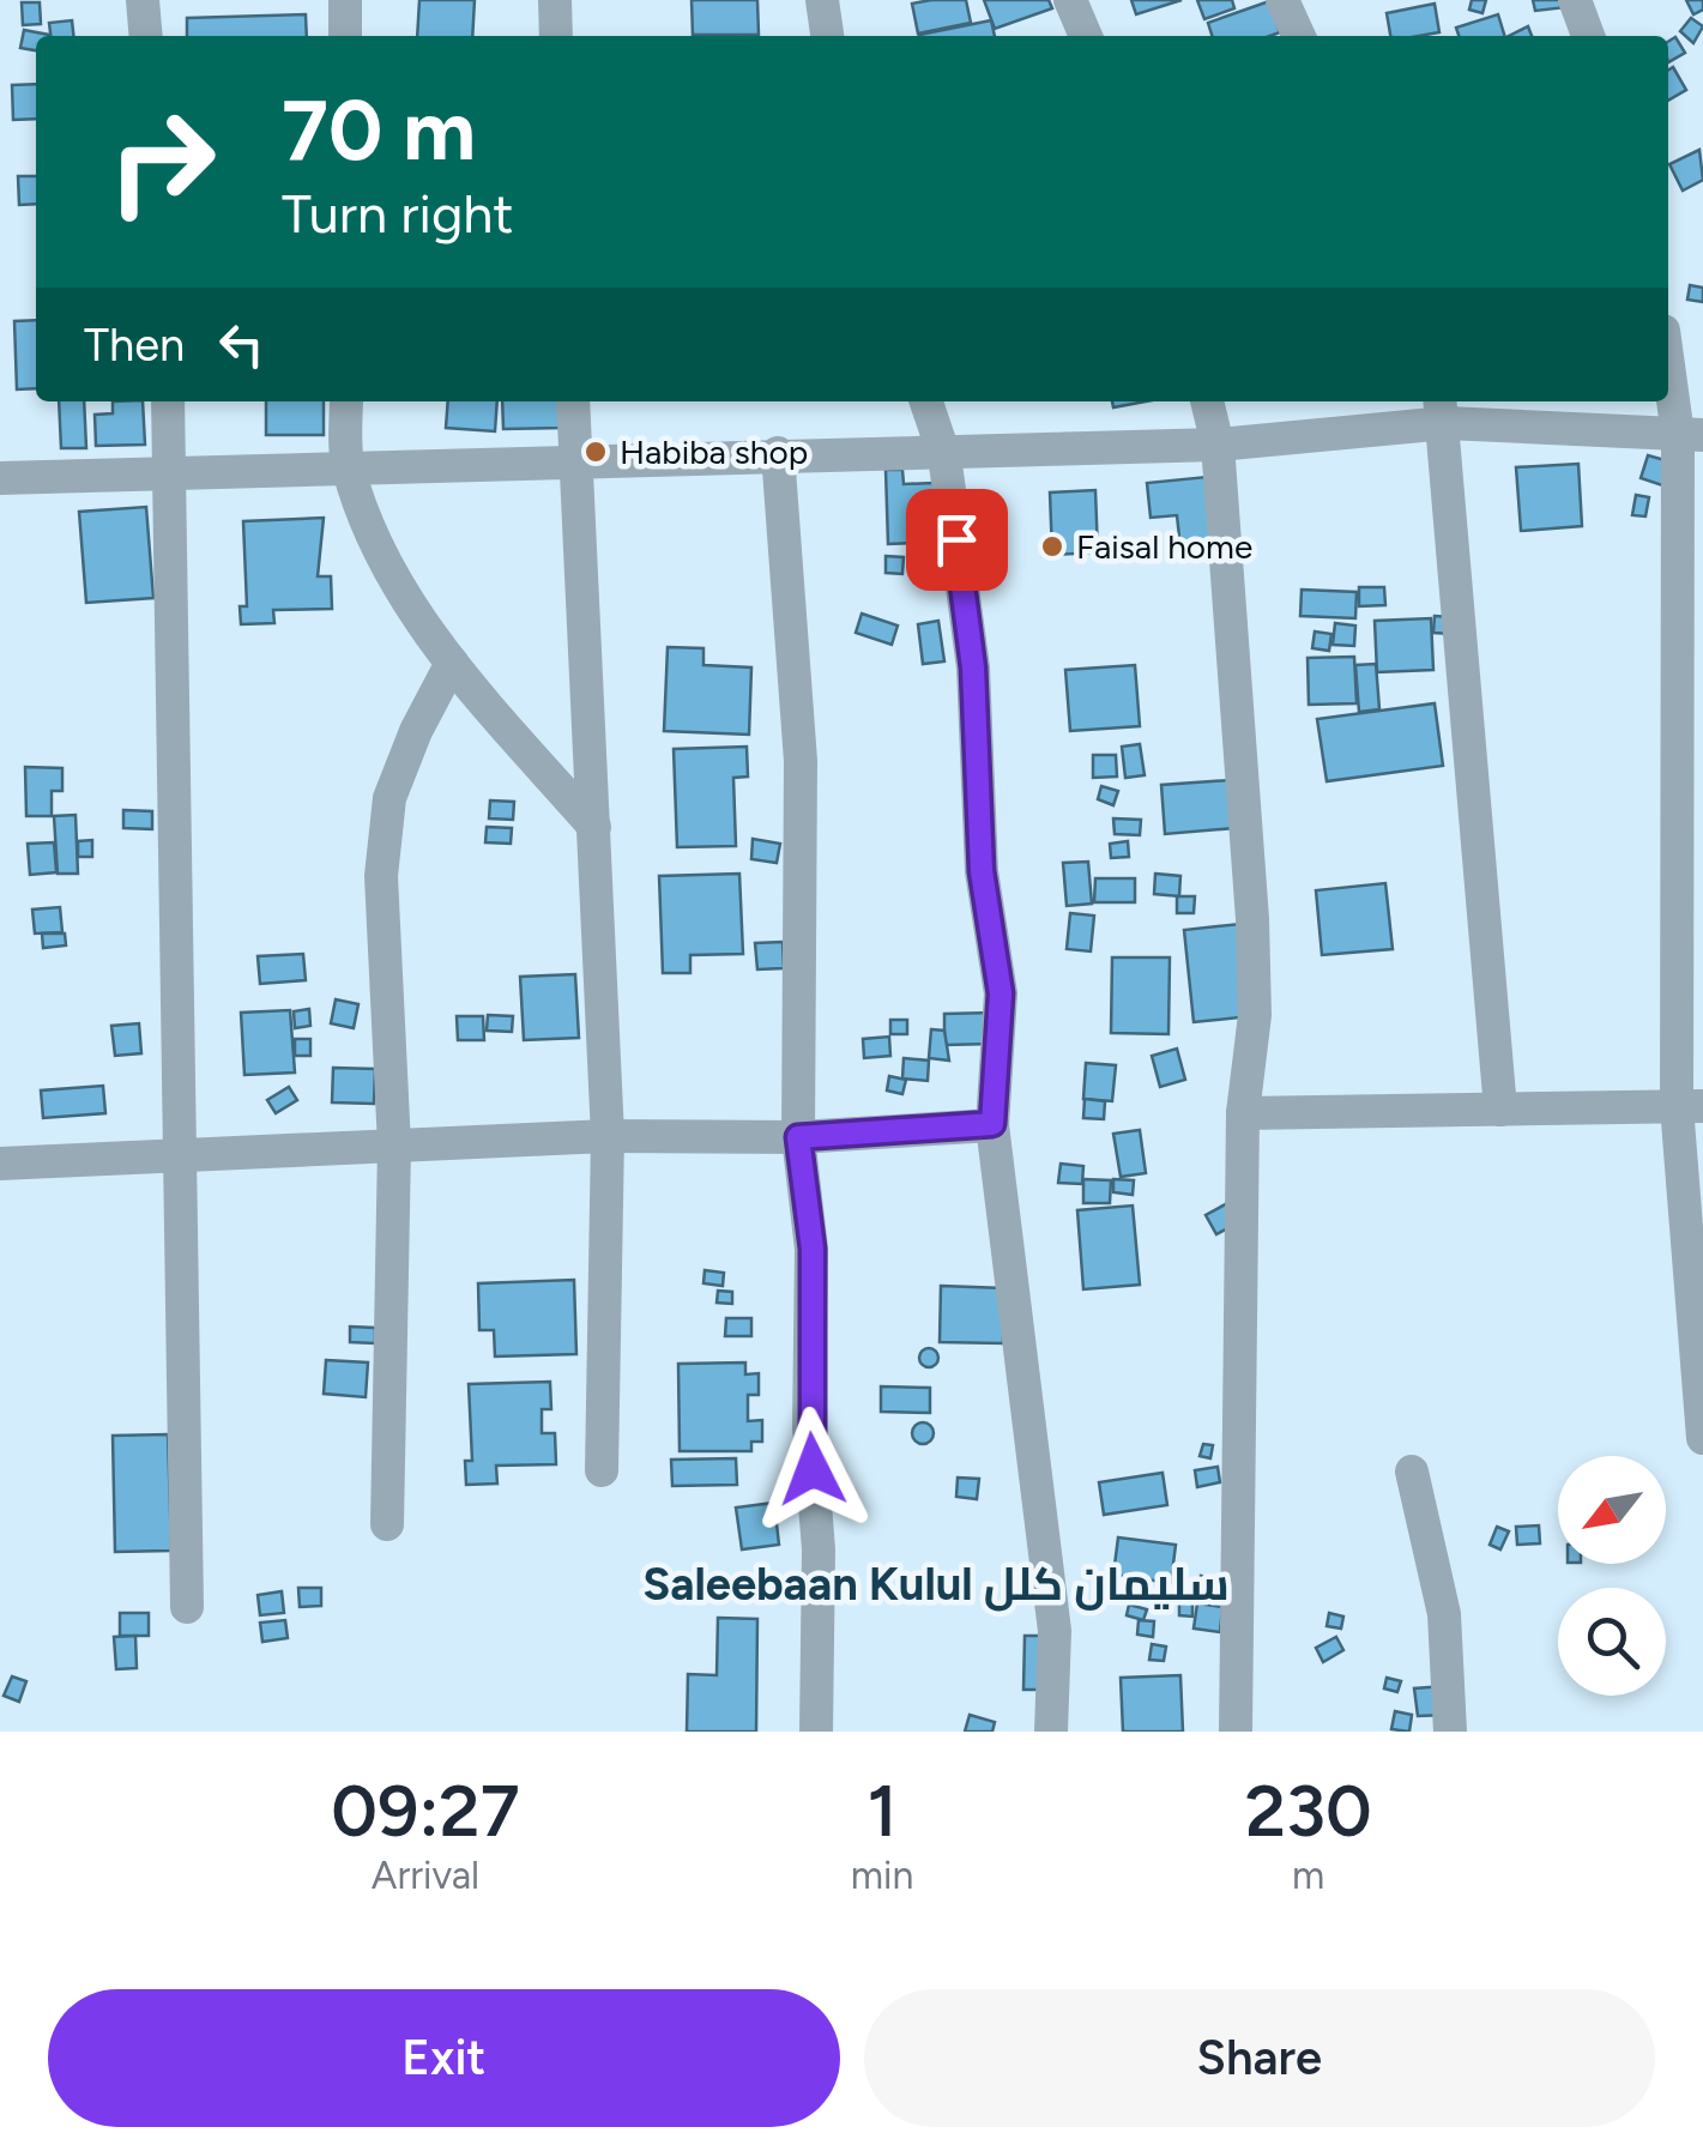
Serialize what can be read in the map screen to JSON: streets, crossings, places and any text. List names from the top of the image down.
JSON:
{
  "districts": ["Saleebaan Kulul سليمان كلل"],
  "places": ["Habiba shop", "Faisal home"],
  "north": "bottom left",
  "page": {
    "turn": ["70 m", "Turn right"],
    "then": "Then",
    "eta": [
      "09:27",
      "Arrival",
      "1",
      "min",
      "230",
      "m"
    ],
    "buttons": ["Exit", "Share"]
  }
}
